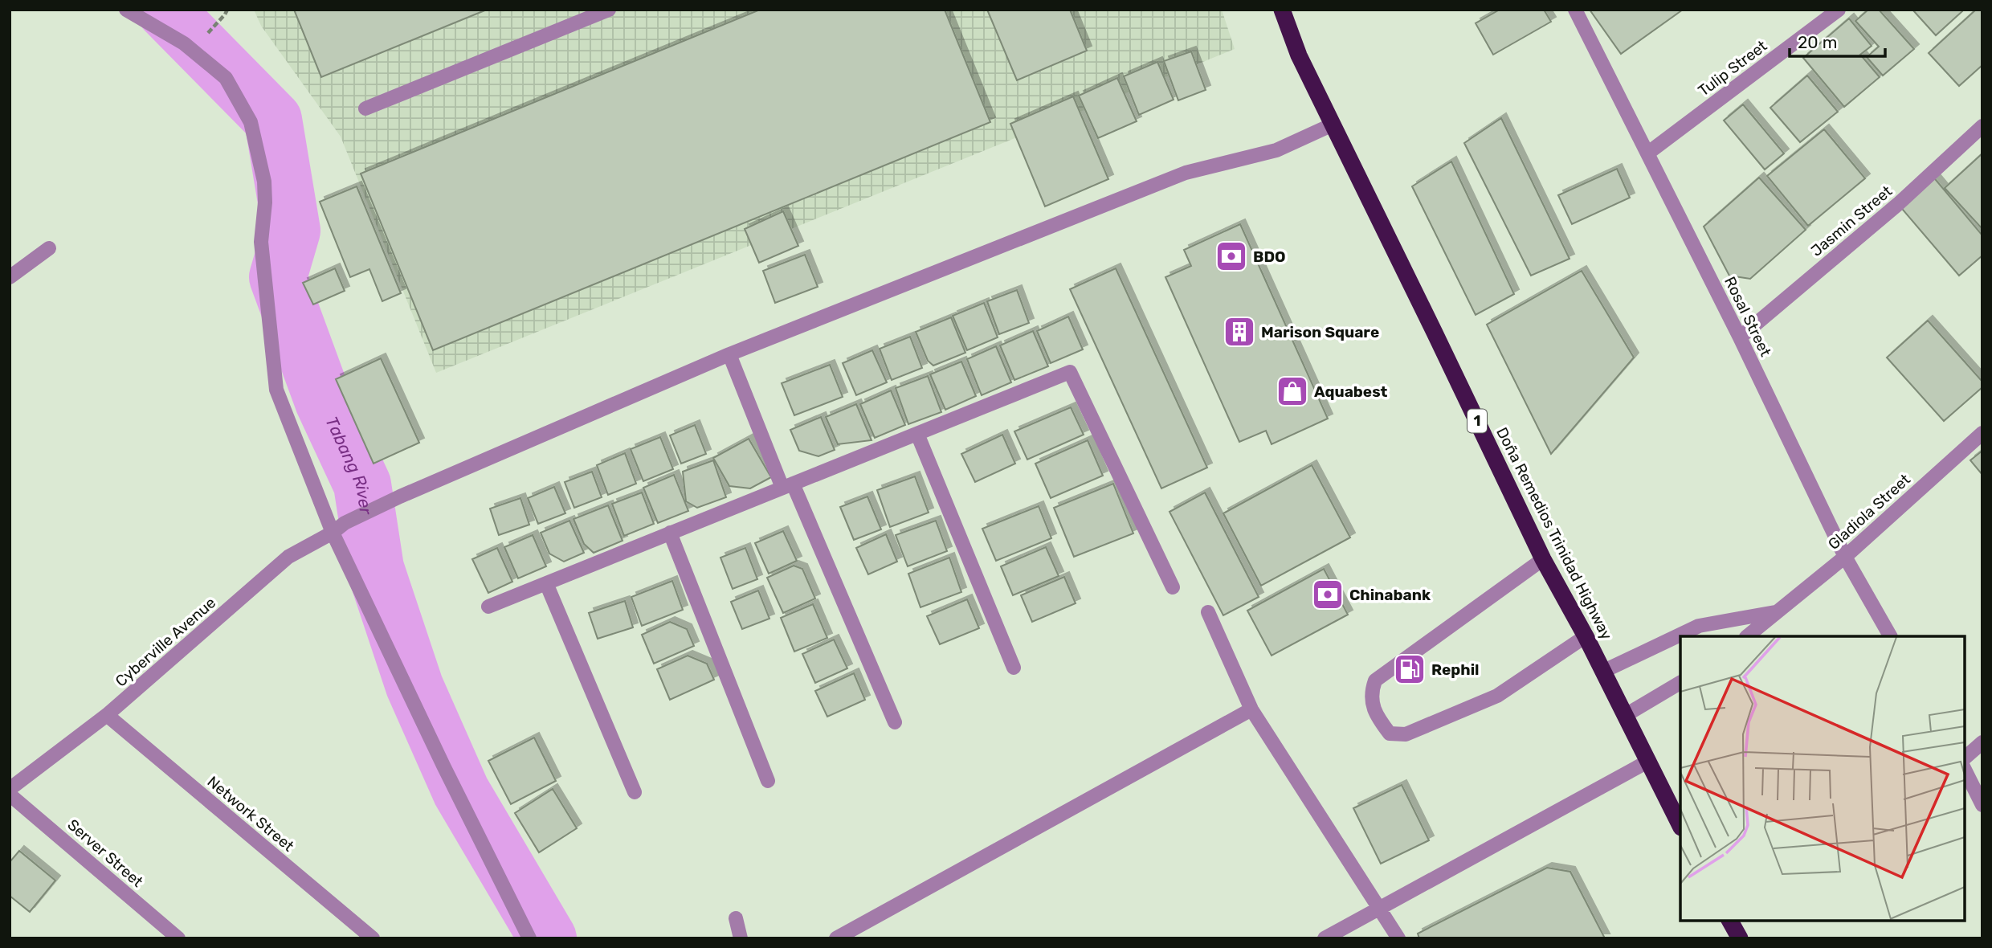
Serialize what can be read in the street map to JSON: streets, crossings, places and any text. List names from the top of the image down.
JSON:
{
  "streets": {
    "highway": ["1", "Doña Remedios Trinidad Highway"],
    "street": [
      "Tulip Street",
      "Jasmin Street",
      "Rosal Street",
      "Gladiola Street",
      "Cyberville Avenue",
      "Network Street",
      "Server Street"
    ]
  },
  "crossings": [
    ["Tulip Street", "Rosal Street"],
    ["Jasmin Street", "Rosal Street"],
    ["Rosal Street", "Gladiola Street"],
    ["Gladiola Street", "Doña Remedios Trinidad Highway"],
    ["Doña Remedios Trinidad Highway", "Cyberville Avenue"],
    ["Cyberville Avenue", "Network Street"]
  ],
  "water": ["Tabang River"],
  "places": {
    "bank": ["BDO", "Chinabank"],
    "building": ["Marison Square"],
    "shop": ["Aquabest"],
    "fuel station": ["Rephil"]
  },
  "scale_bar": "20 m"
}
